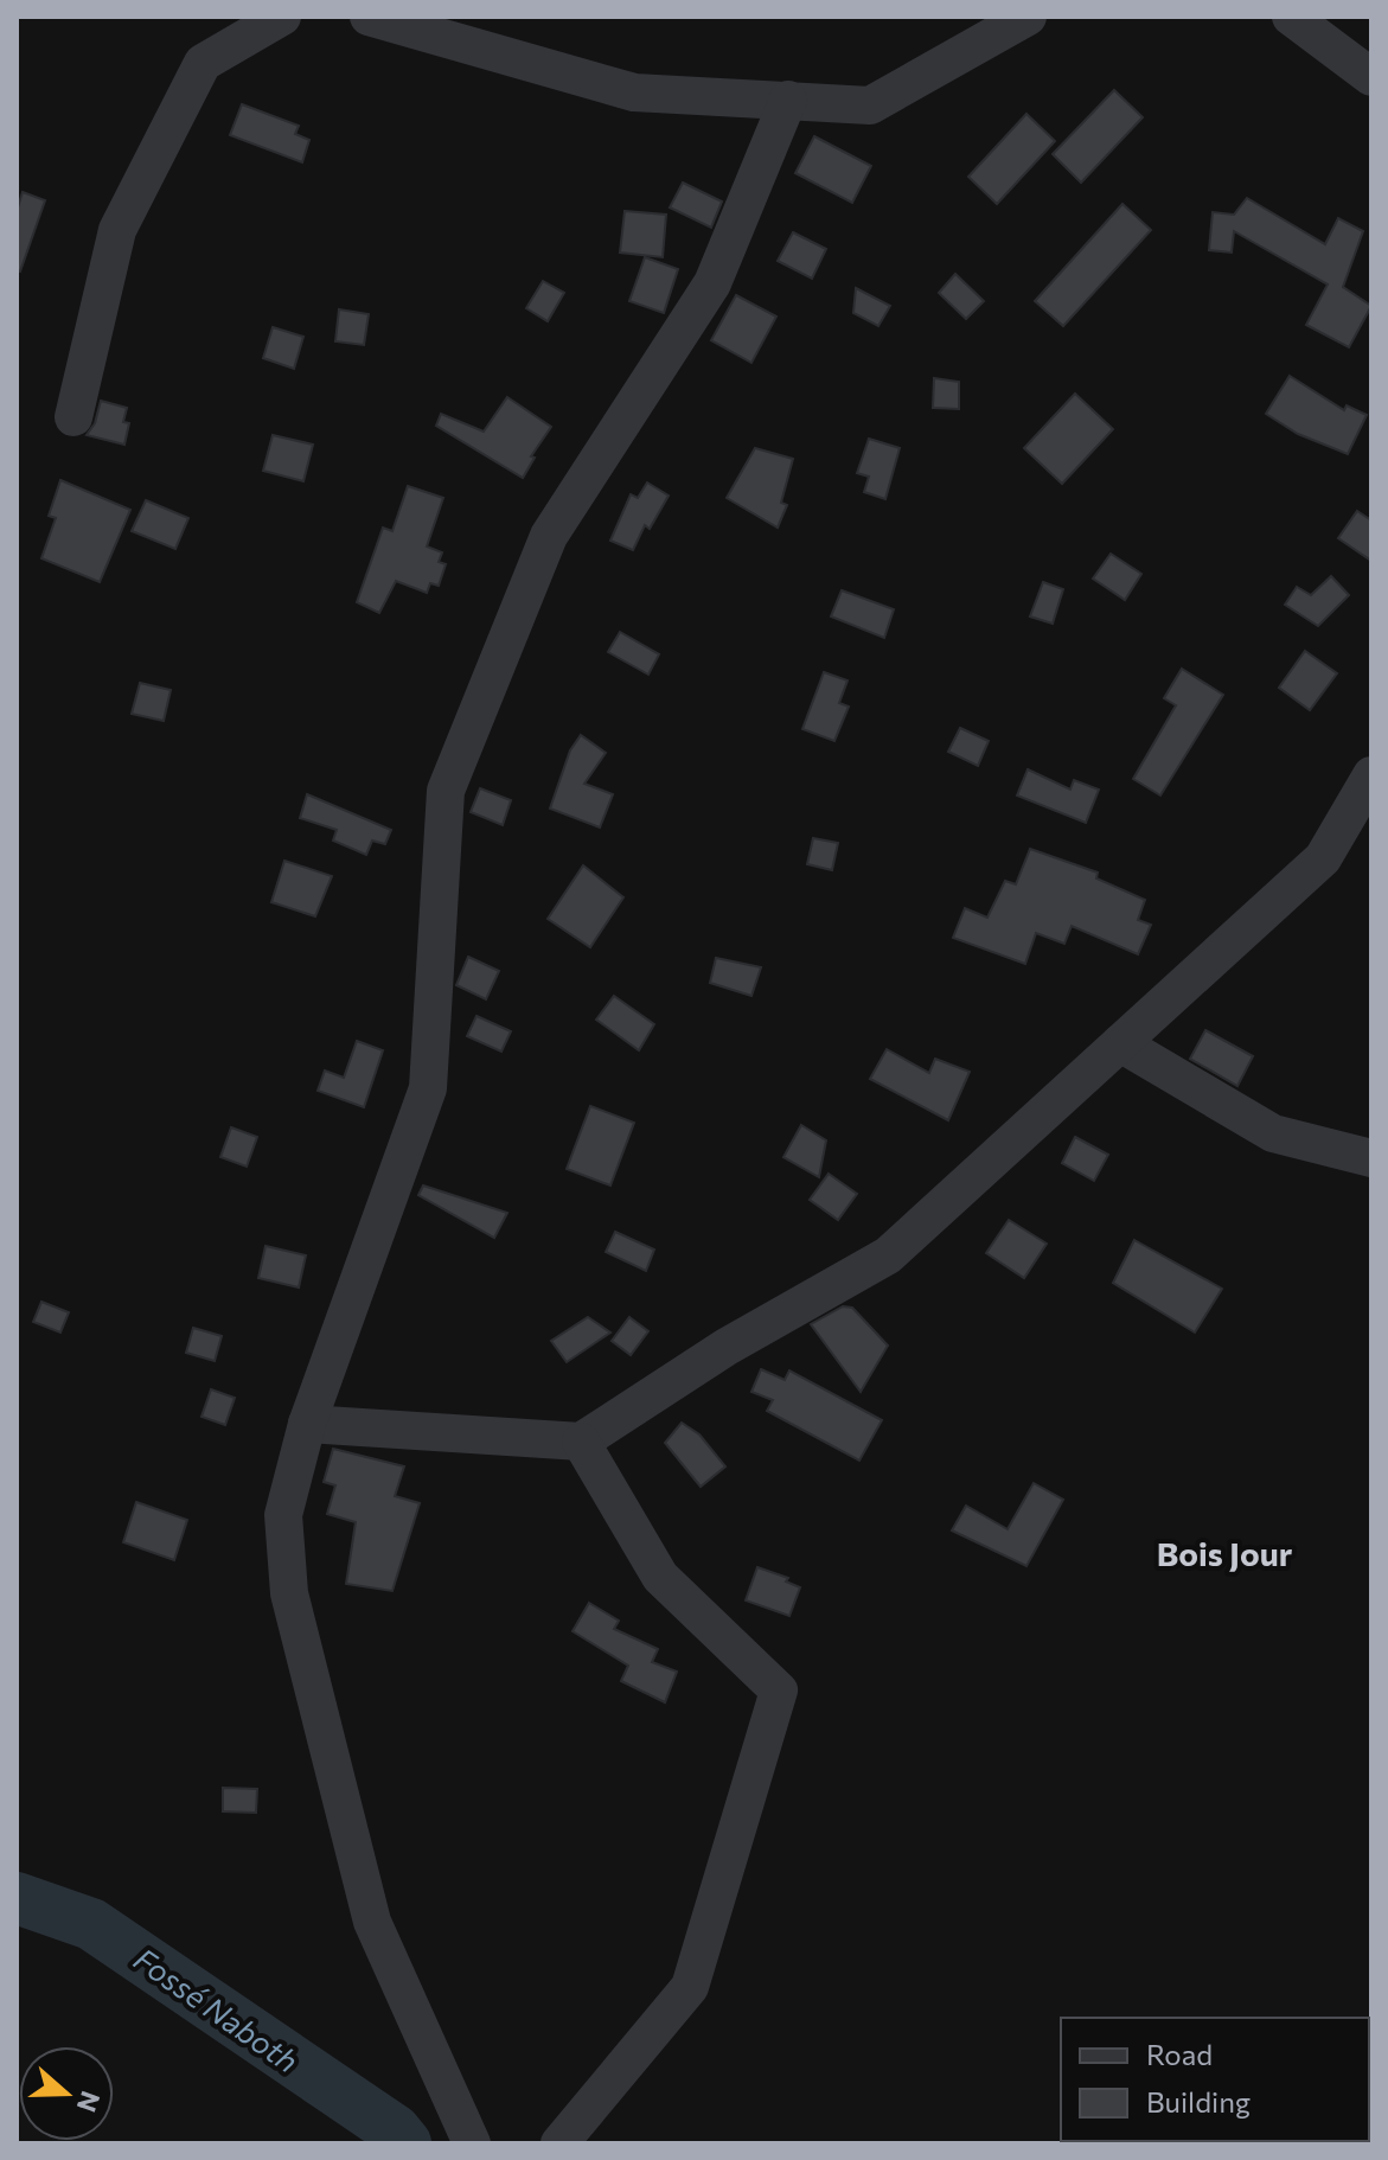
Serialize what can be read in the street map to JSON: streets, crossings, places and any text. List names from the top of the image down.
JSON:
{
  "districts": ["Bois Jour"],
  "water": ["Fossé Naboth"],
  "legend": ["Road", "Building"],
  "north": "right"
}
